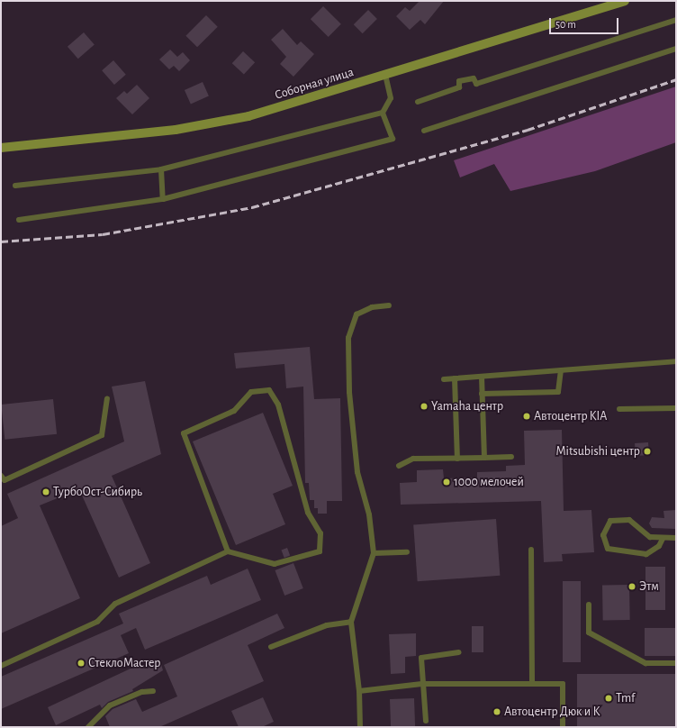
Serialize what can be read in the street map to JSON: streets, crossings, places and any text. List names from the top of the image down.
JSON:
{
  "streets": {
    "street": ["Соборная улица"]
  },
  "places": [
    "Yamaha центр",
    "Автоцентр KIA",
    "Mitsubishi центр",
    "1000 мелочей",
    "ТурбоОст-Сибирь",
    "Этм",
    "СтеклоМастер",
    "Tmf",
    "Автоцентр Дюк и К"
  ],
  "scale_bar": "50 m"
}
